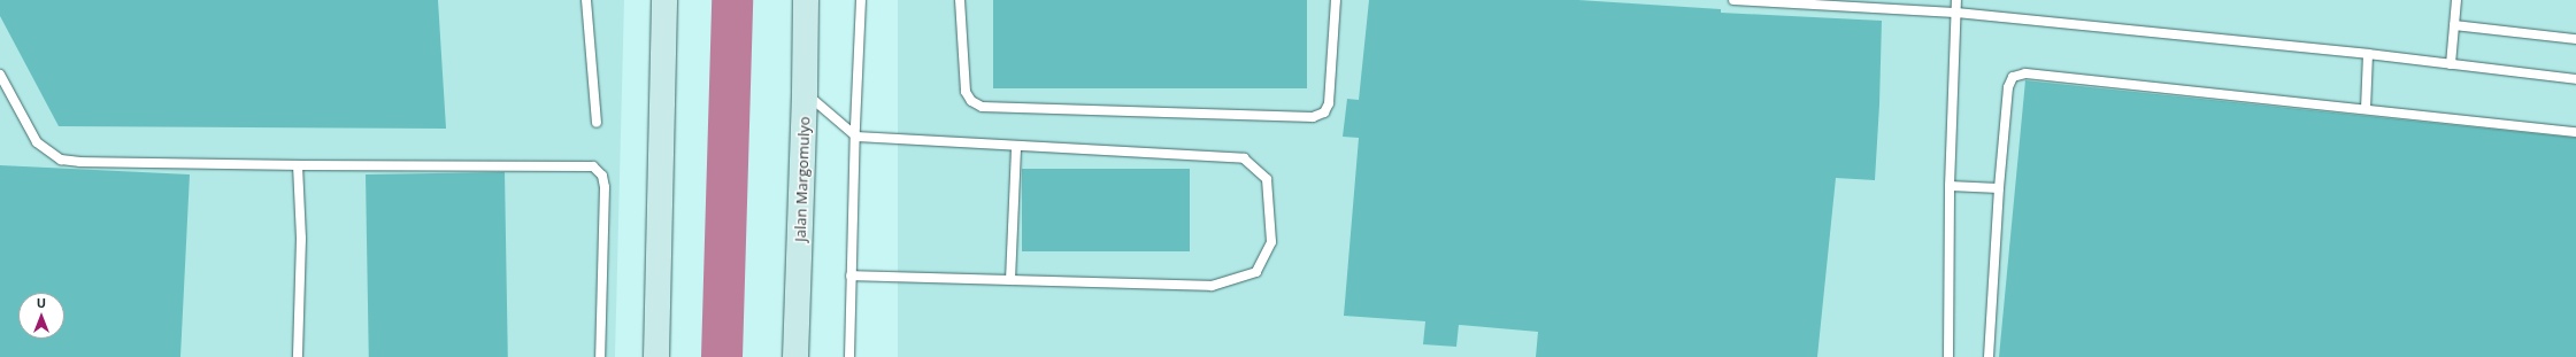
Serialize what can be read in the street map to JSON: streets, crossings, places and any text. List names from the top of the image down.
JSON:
{
  "streets": {
    "main road": ["Jalan Margomulyo"]
  },
  "north": "top"
}
